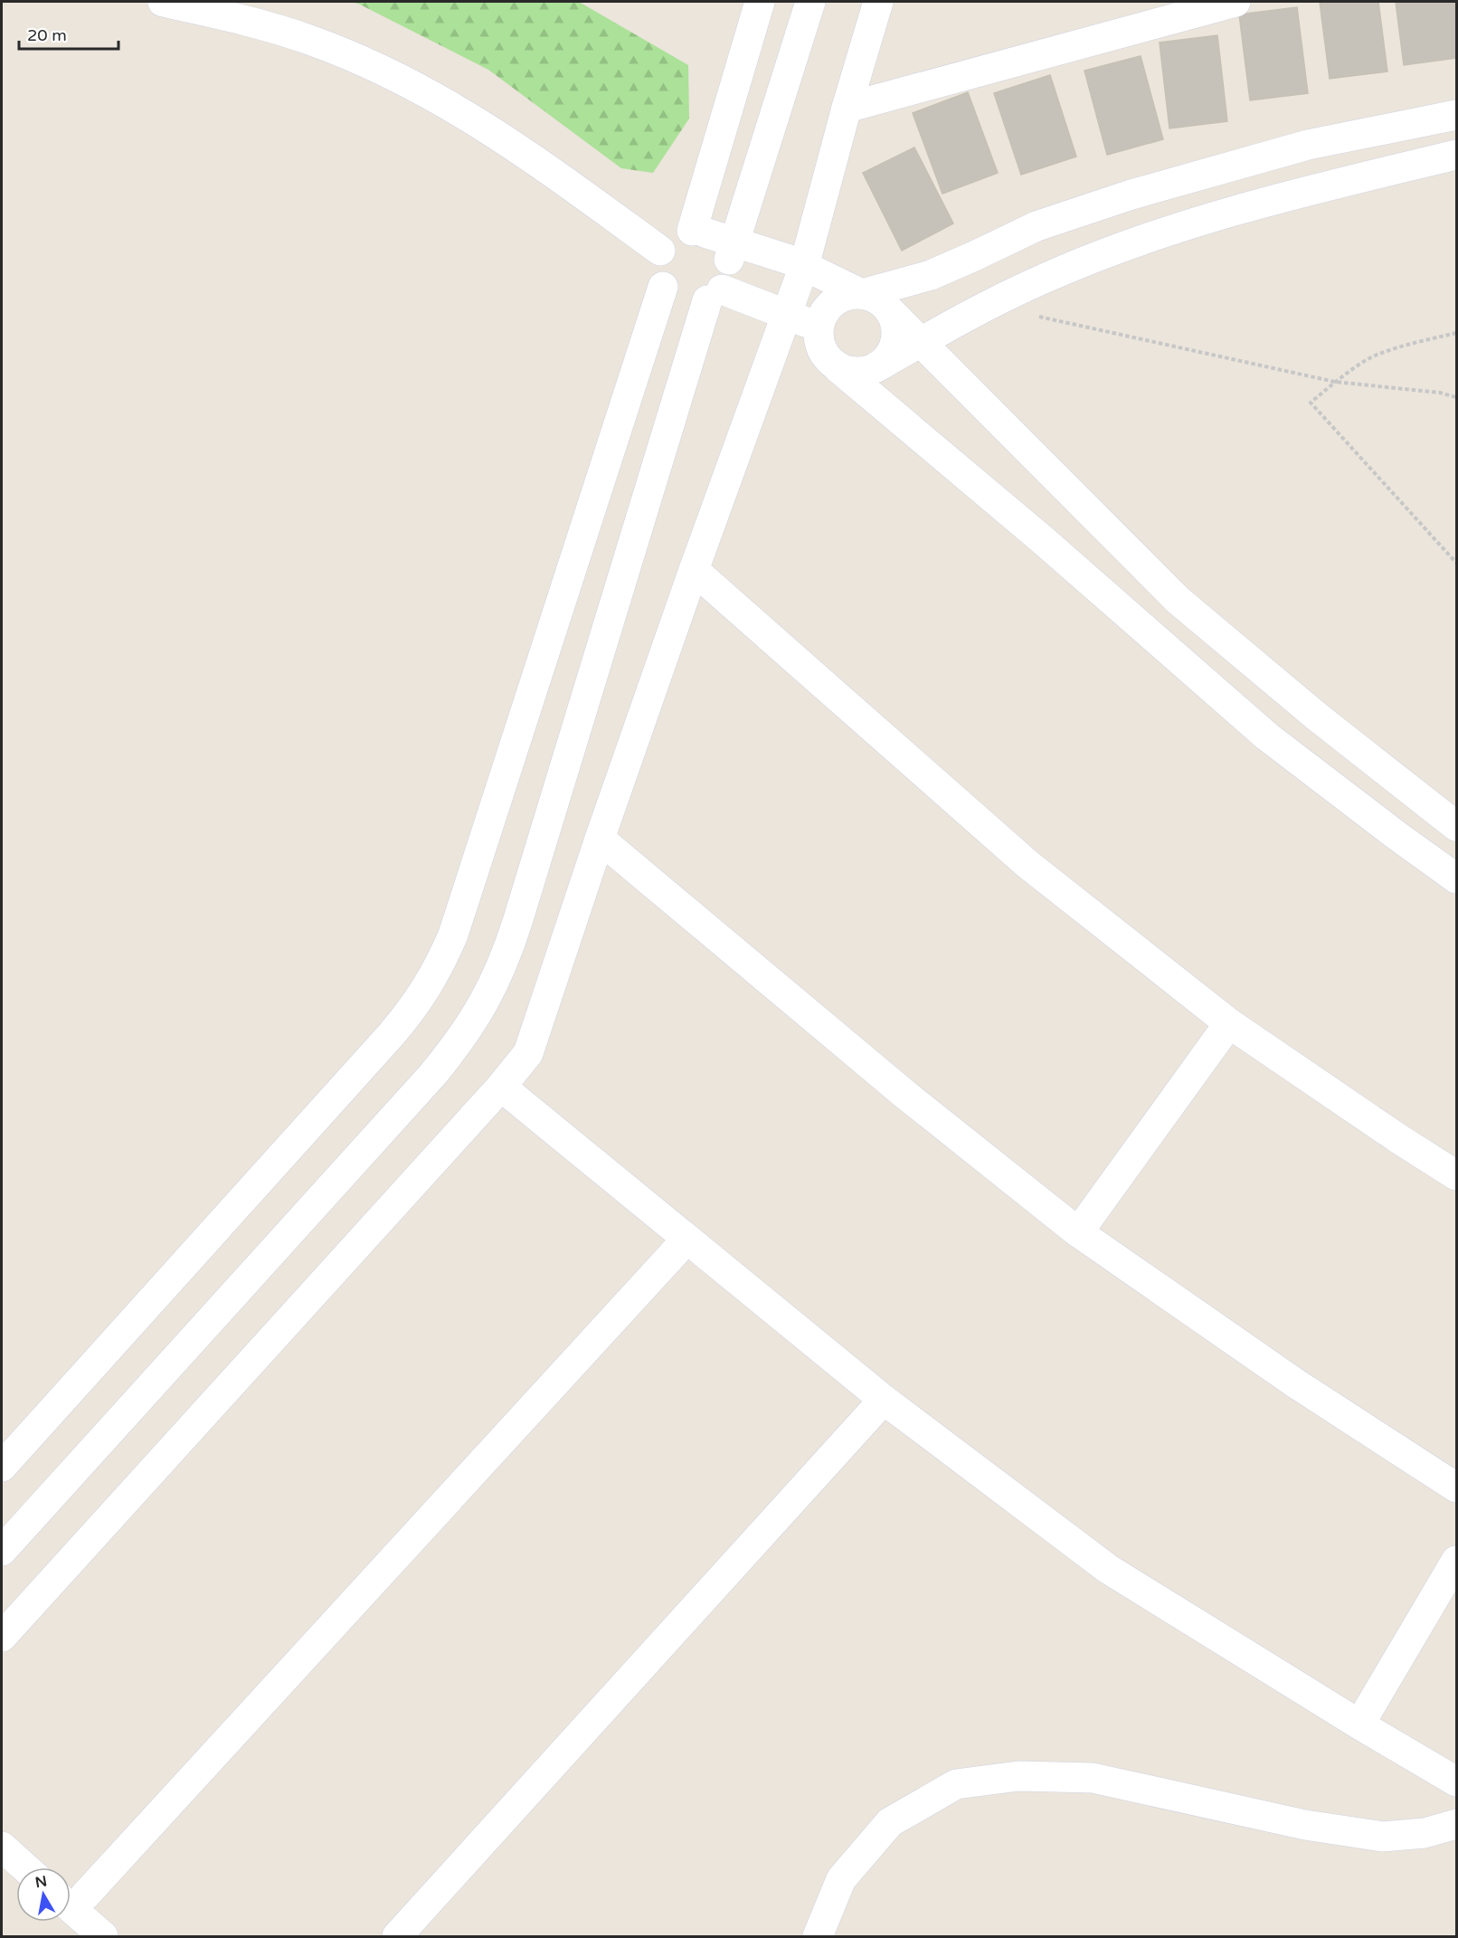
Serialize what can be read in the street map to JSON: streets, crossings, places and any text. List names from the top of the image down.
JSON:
{
  "scale_bar": "20 m",
  "north": "top"
}
